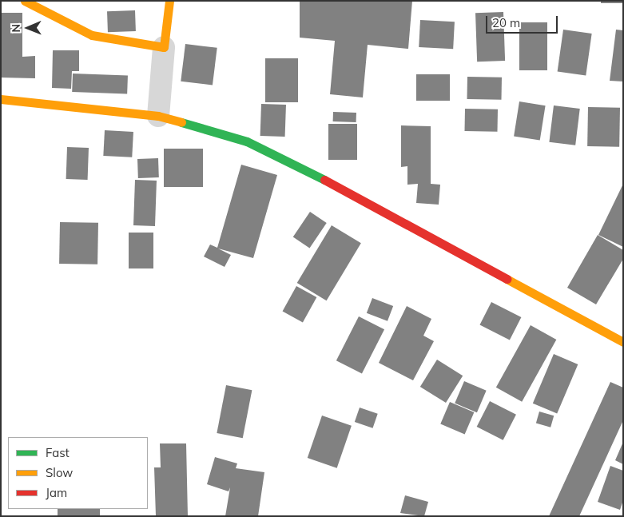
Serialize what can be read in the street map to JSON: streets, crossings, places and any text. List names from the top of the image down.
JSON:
{
  "legend": ["Fast", "Slow", "Jam"],
  "scale_bar": "20 m",
  "north": "left"
}
